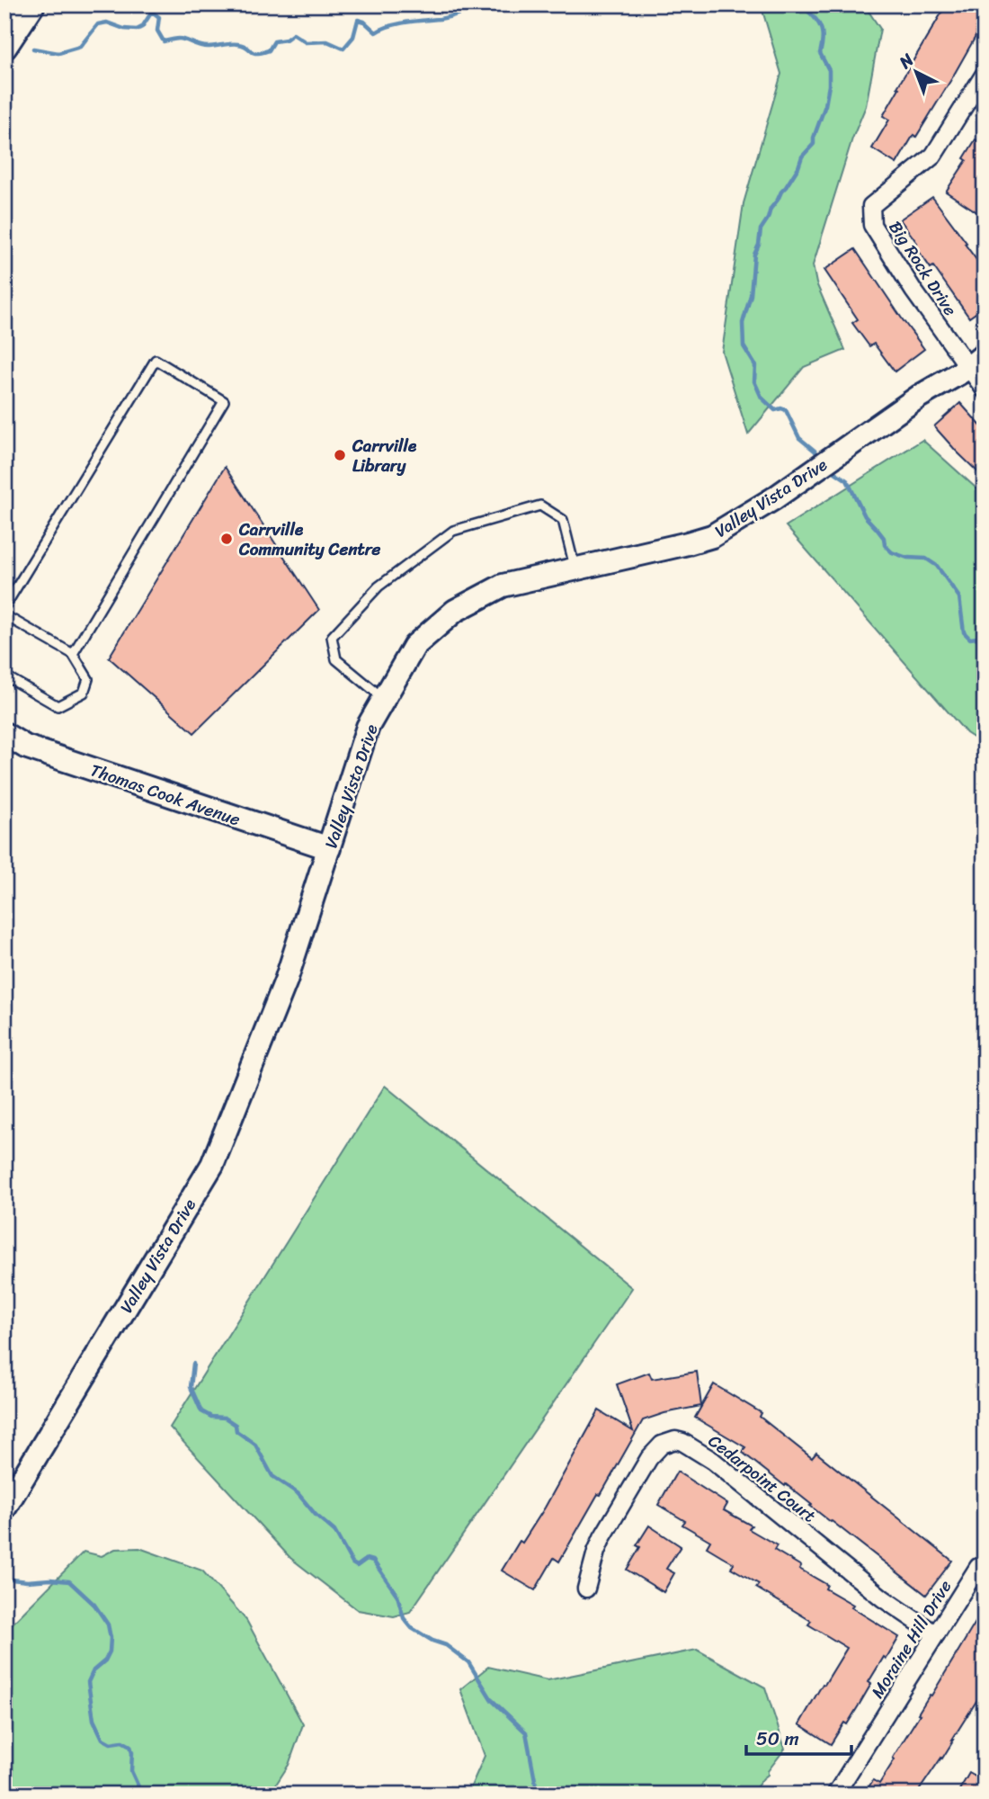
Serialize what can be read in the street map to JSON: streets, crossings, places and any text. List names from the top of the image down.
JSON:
{
  "streets": {
    "street": [
      "Big Rock Drive",
      "Valley Vista Drive",
      "Thomas Cook Avenue",
      "Cedarpoint Court",
      "Moraine Hill Drive"
    ]
  },
  "crossings": [
    ["Big Rock Drive", "Valley Vista Drive"],
    ["Valley Vista Drive", "Thomas Cook Avenue"],
    ["Cedarpoint Court", "Moraine Hill Drive"]
  ],
  "places": ["Carrville Library", "Carrville Community Centre"],
  "scale_bar": "50 m",
  "north": "top left"
}
